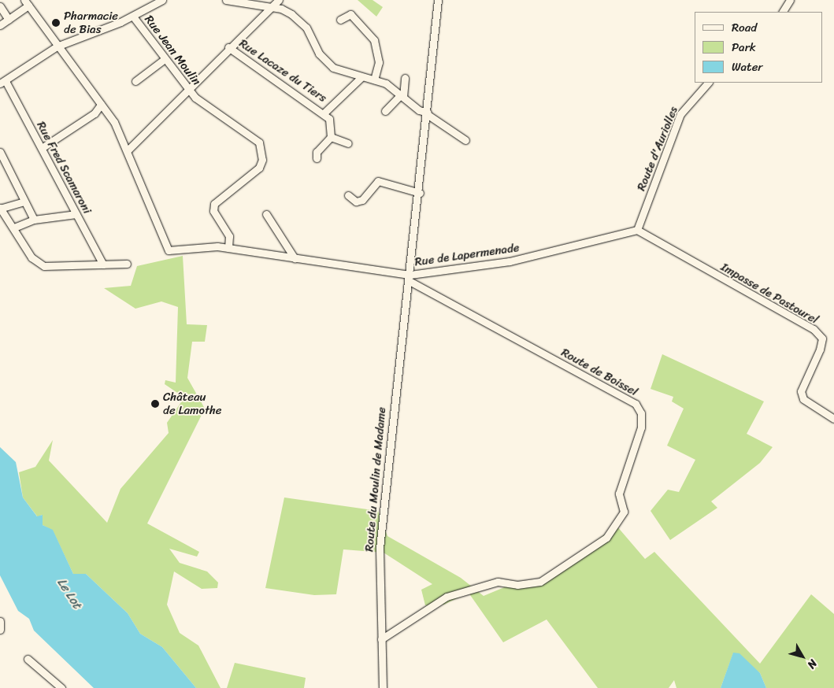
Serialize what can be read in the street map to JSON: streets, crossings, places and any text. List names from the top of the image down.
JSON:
{
  "streets": {
    "street": [
      "Rue Jean Moulin",
      "Rue Lacaze du Tiers",
      "Route d'Auriolles",
      "Rue Fred Scamaroni",
      "Rue de Lapermenade",
      "Impasse de Pastourel",
      "Route de Boissel",
      "Route du Moulin de Madame"
    ]
  },
  "crossings": [
    ["Rue Jean Moulin", "Rue Lacaze du Tiers"],
    ["Route d'Auriolles", "Rue de Lapermenade"],
    ["Route d'Auriolles", "Impasse de Pastourel"],
    ["Rue de Lapermenade", "Impasse de Pastourel"],
    ["Rue de Lapermenade", "Route de Boissel"],
    ["Rue de Lapermenade", "Route du Moulin de Madame"],
    ["Route de Boissel", "Route du Moulin de Madame"]
  ],
  "water": ["Le Lot"],
  "places": ["Pharmacie de Bias", "Château de Lamothe"],
  "legend": ["Road", "Park", "Water"],
  "north": "bottom right"
}
